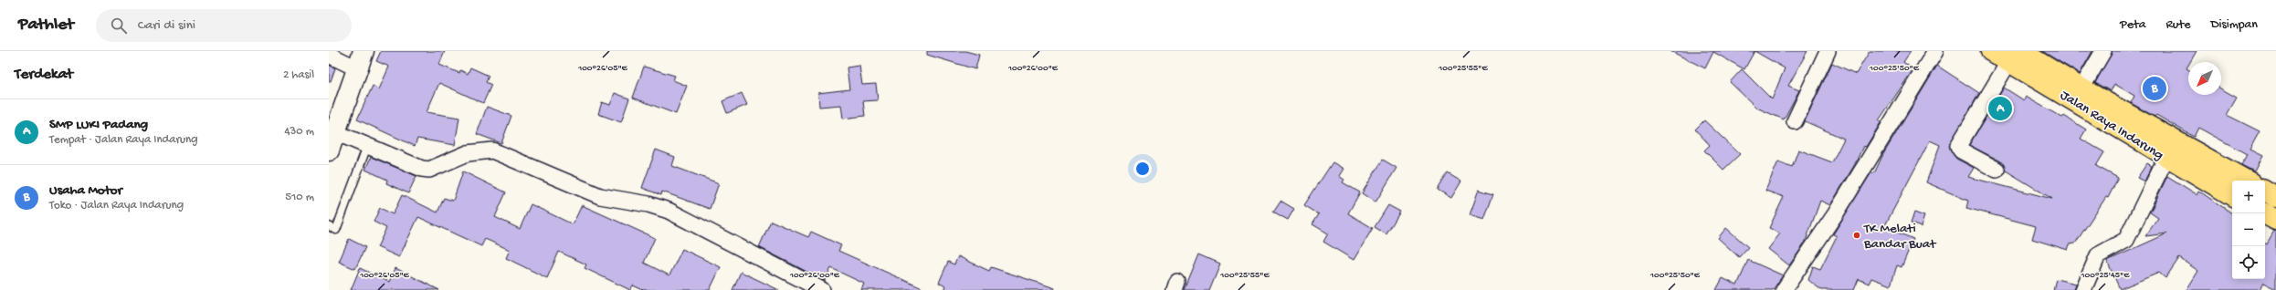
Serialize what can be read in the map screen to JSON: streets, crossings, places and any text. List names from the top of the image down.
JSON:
{
  "streets": {
    "highway": ["Jalan Raya Indarung"]
  },
  "places": ["TK Melati Bandar Buat"],
  "north": "bottom left",
  "page": {
    "header": "Pathlet",
    "search": "Cari di sini",
    "nav": ["Peta", "Rute", "Disimpan"],
    "heading": ["Terdekat", "2 hasil"],
    "pins": ["B", "A"],
    "list": [
      {
        "mark": "A",
        "name": "SMP LUKI Padang",
        "note": "Tempat · Jalan Raya Indarung",
        "value": "430 m"
      },
      {
        "mark": "B",
        "name": "Usaha Motor",
        "note": "Toko · Jalan Raya Indarung",
        "value": "510 m"
      }
    ],
    "map_buttons": ["+", "−"]
  },
  "coordinates": [
    "100°26'05\"E",
    "100°26'00\"E",
    "100°25'55\"E",
    "100°25'50\"E",
    "100°25'45\"E"
  ]
}
